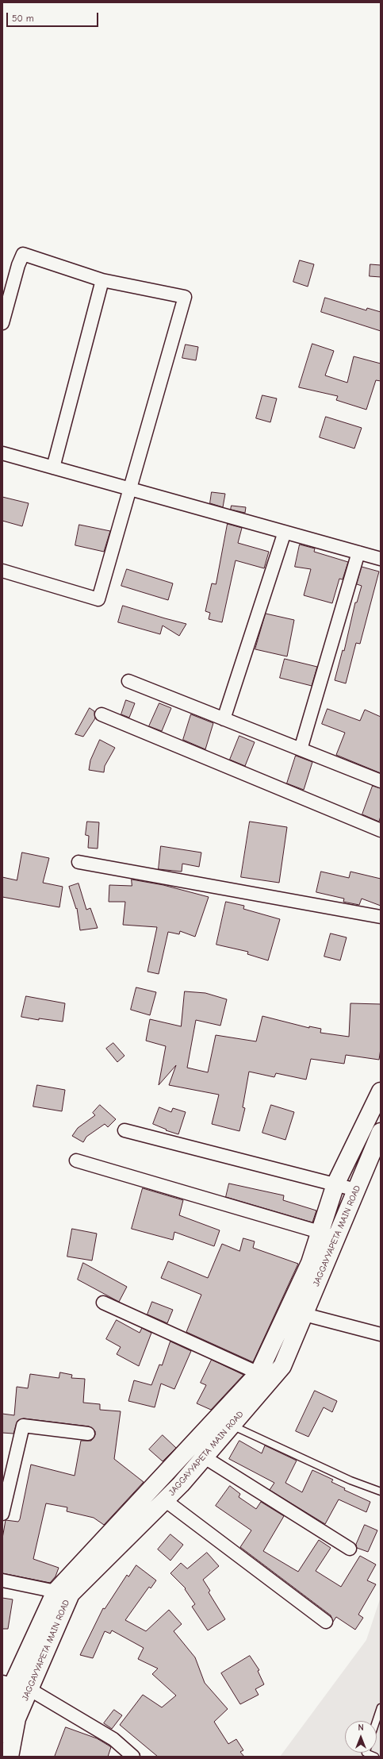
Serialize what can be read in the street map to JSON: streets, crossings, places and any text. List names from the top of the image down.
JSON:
{
  "streets": {
    "main road": ["JAGGAYYAPETA MAIN ROAD"]
  },
  "scale_bar": "50 m",
  "north": "top"
}
